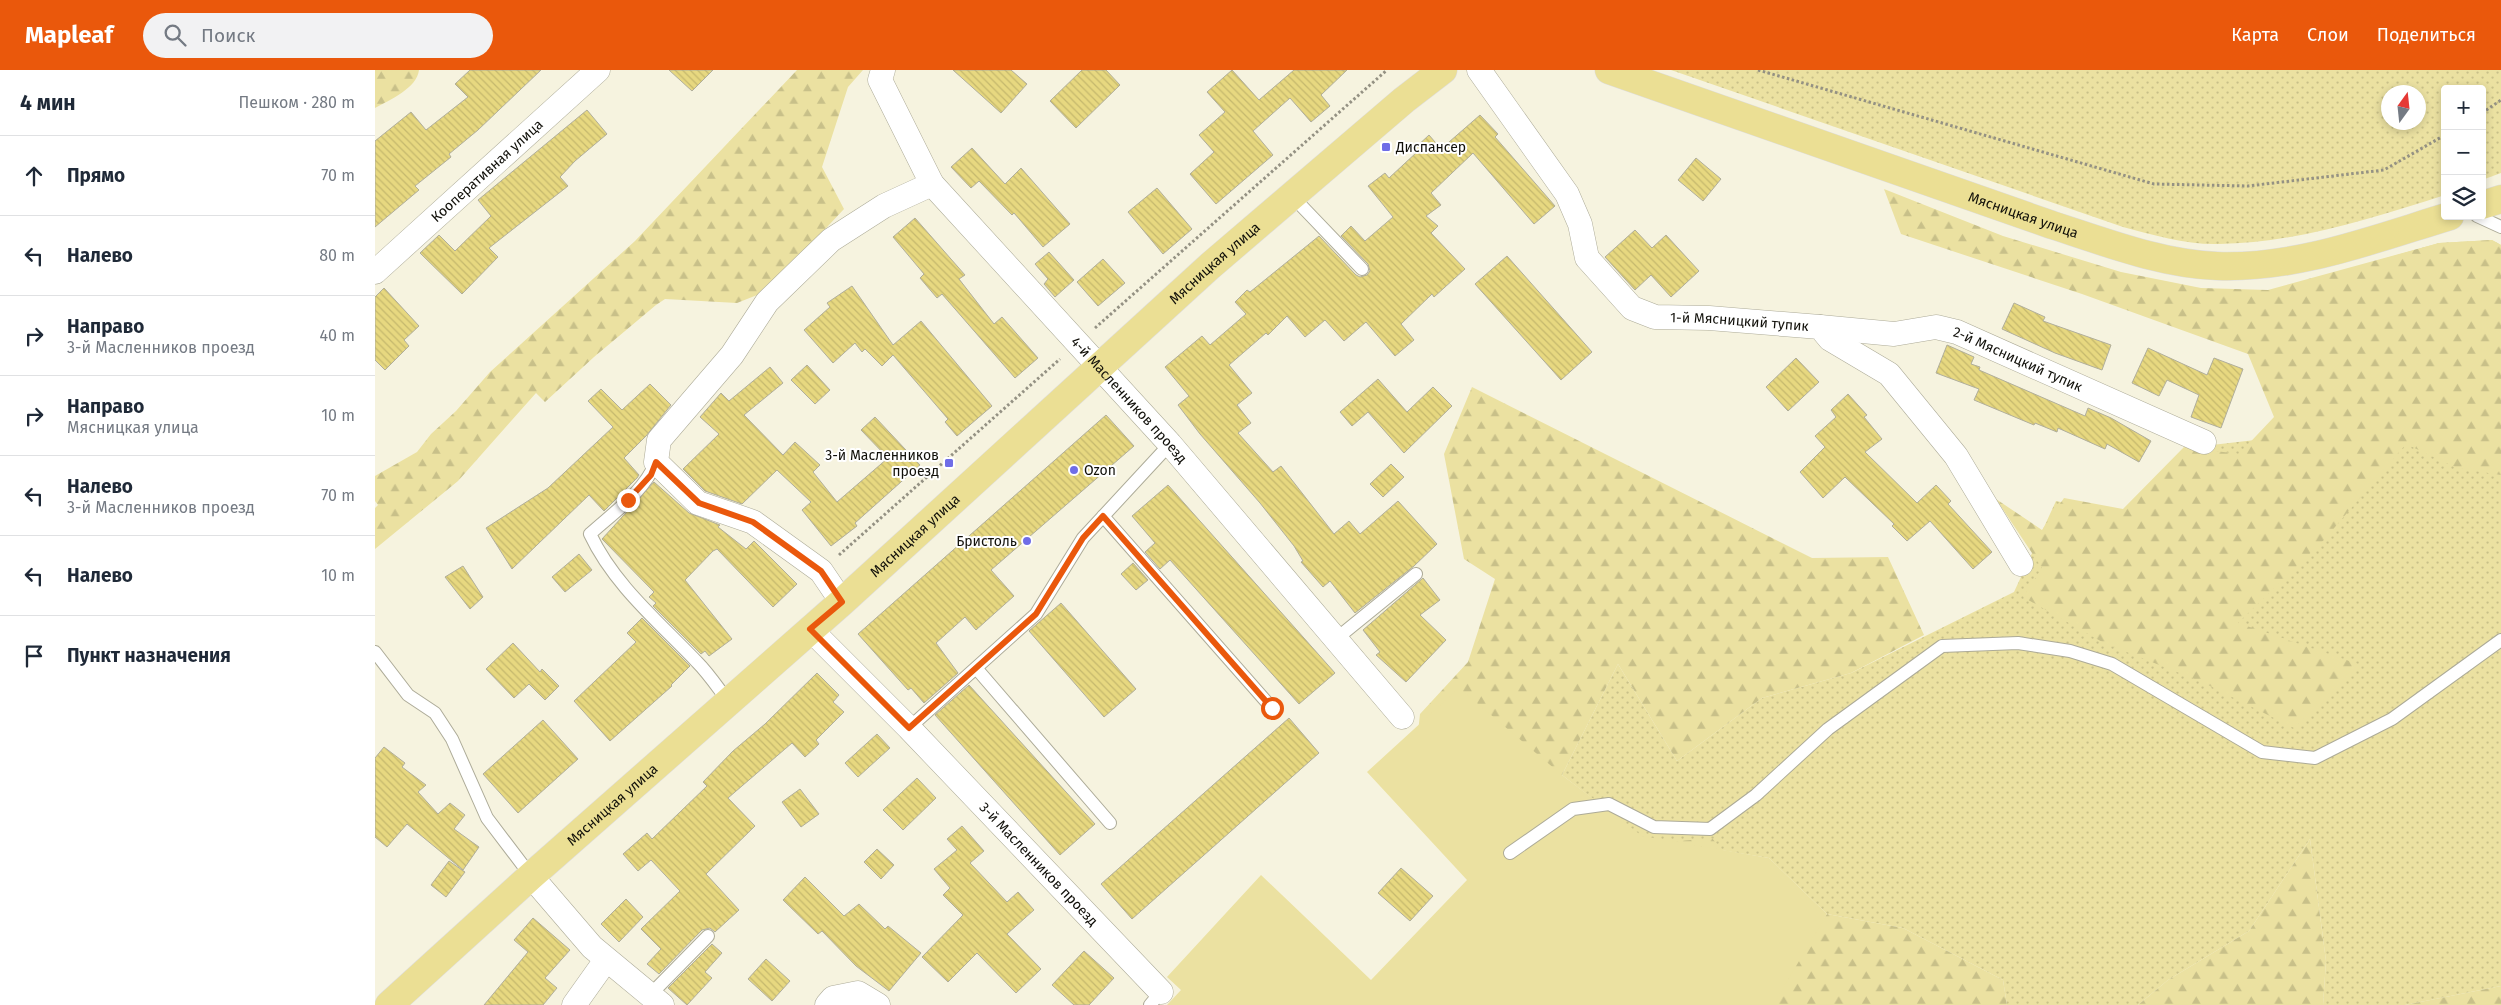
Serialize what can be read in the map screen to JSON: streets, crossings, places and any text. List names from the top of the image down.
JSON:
{
  "streets": {
    "main road": ["Мясницкая улица"],
    "street": [
      "Кооперативная улица",
      "1-й Мясницкий тупик",
      "2-й Мясницкий тупик",
      "4-й Масленников проезд",
      "3-й Масленников проезд"
    ]
  },
  "crossings": [
    ["Мясницкая улица", "4-й Масленников проезд"],
    ["Мясницкая улица", "3-й Масленников проезд"],
    ["1-й Мясницкий тупик", "2-й Мясницкий тупик"]
  ],
  "places": {
    "transit": ["Диспансер", "3-й Масленников проезд"],
    "other": ["Ozon", "Бристоль"]
  },
  "north": "top",
  "page": {
    "header": "Mapleaf",
    "search": "Поиск",
    "nav": ["Карта", "Слои", "Поделиться"],
    "heading": ["4 мин", "Пешком · 280 m"],
    "map_buttons": ["+", "−"],
    "list": [
      ["Прямо", "70 m"],
      ["Налево", "80 m"],
      ["Направо", "3-й Масленников проезд", "40 m"],
      ["Направо", "Мясницкая улица", "10 m"],
      ["Налево", "3-й Масленников проезд", "70 m"],
      ["Налево", "10 m"],
      "Пункт назначения"
    ]
  }
}
